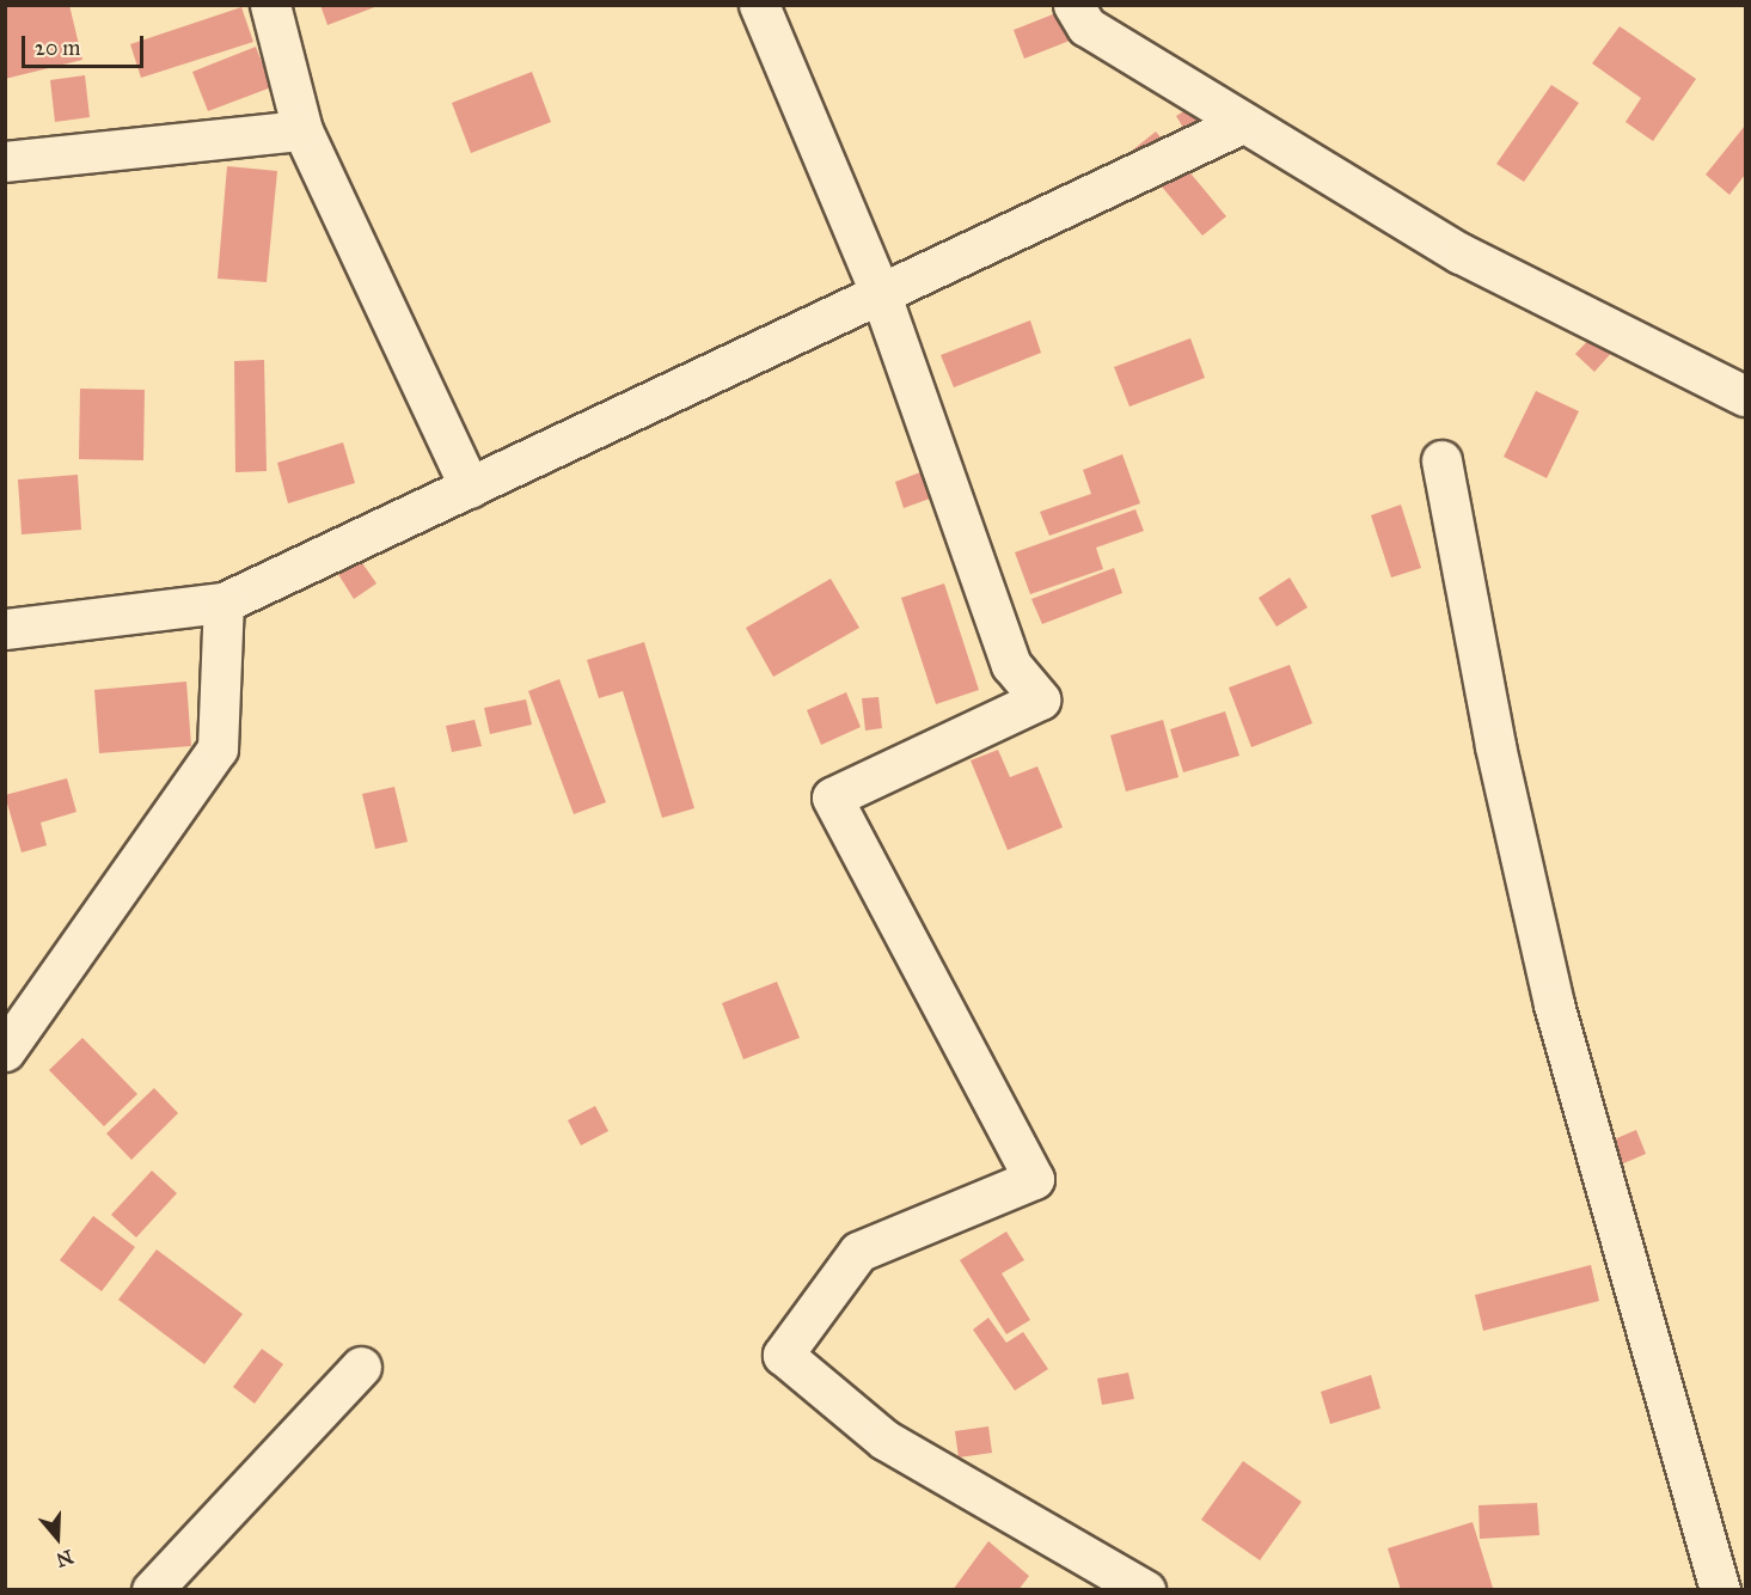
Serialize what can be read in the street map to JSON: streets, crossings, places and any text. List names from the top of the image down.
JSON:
{
  "scale_bar": "20 m",
  "north": "bottom"
}
